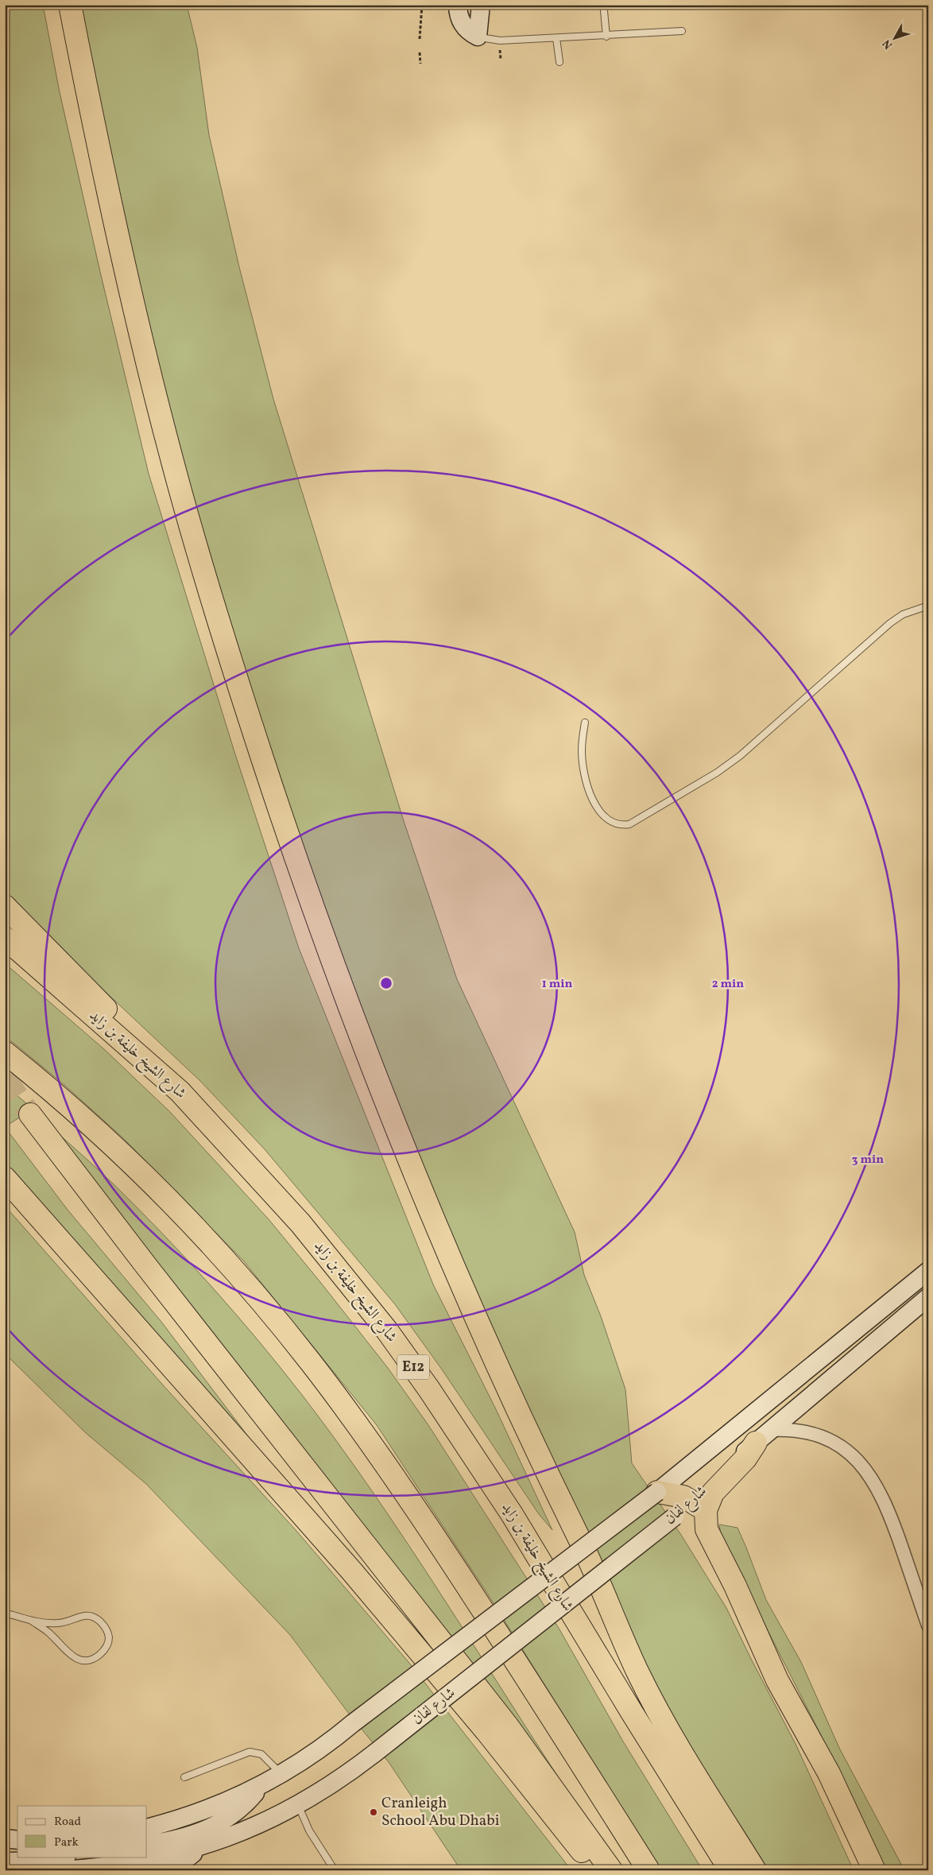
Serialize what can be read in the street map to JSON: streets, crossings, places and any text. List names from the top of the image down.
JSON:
{
  "streets": {
    "highway": ["شارع الشيخ خليفة بن زايد", "E12"],
    "street": ["شارع لفان"]
  },
  "places": ["Cranleigh School Abu Dhabi"],
  "legend": ["Road", "Park"],
  "north": "bottom left",
  "rings": ["1 min", "2 min", "3 min"]
}
